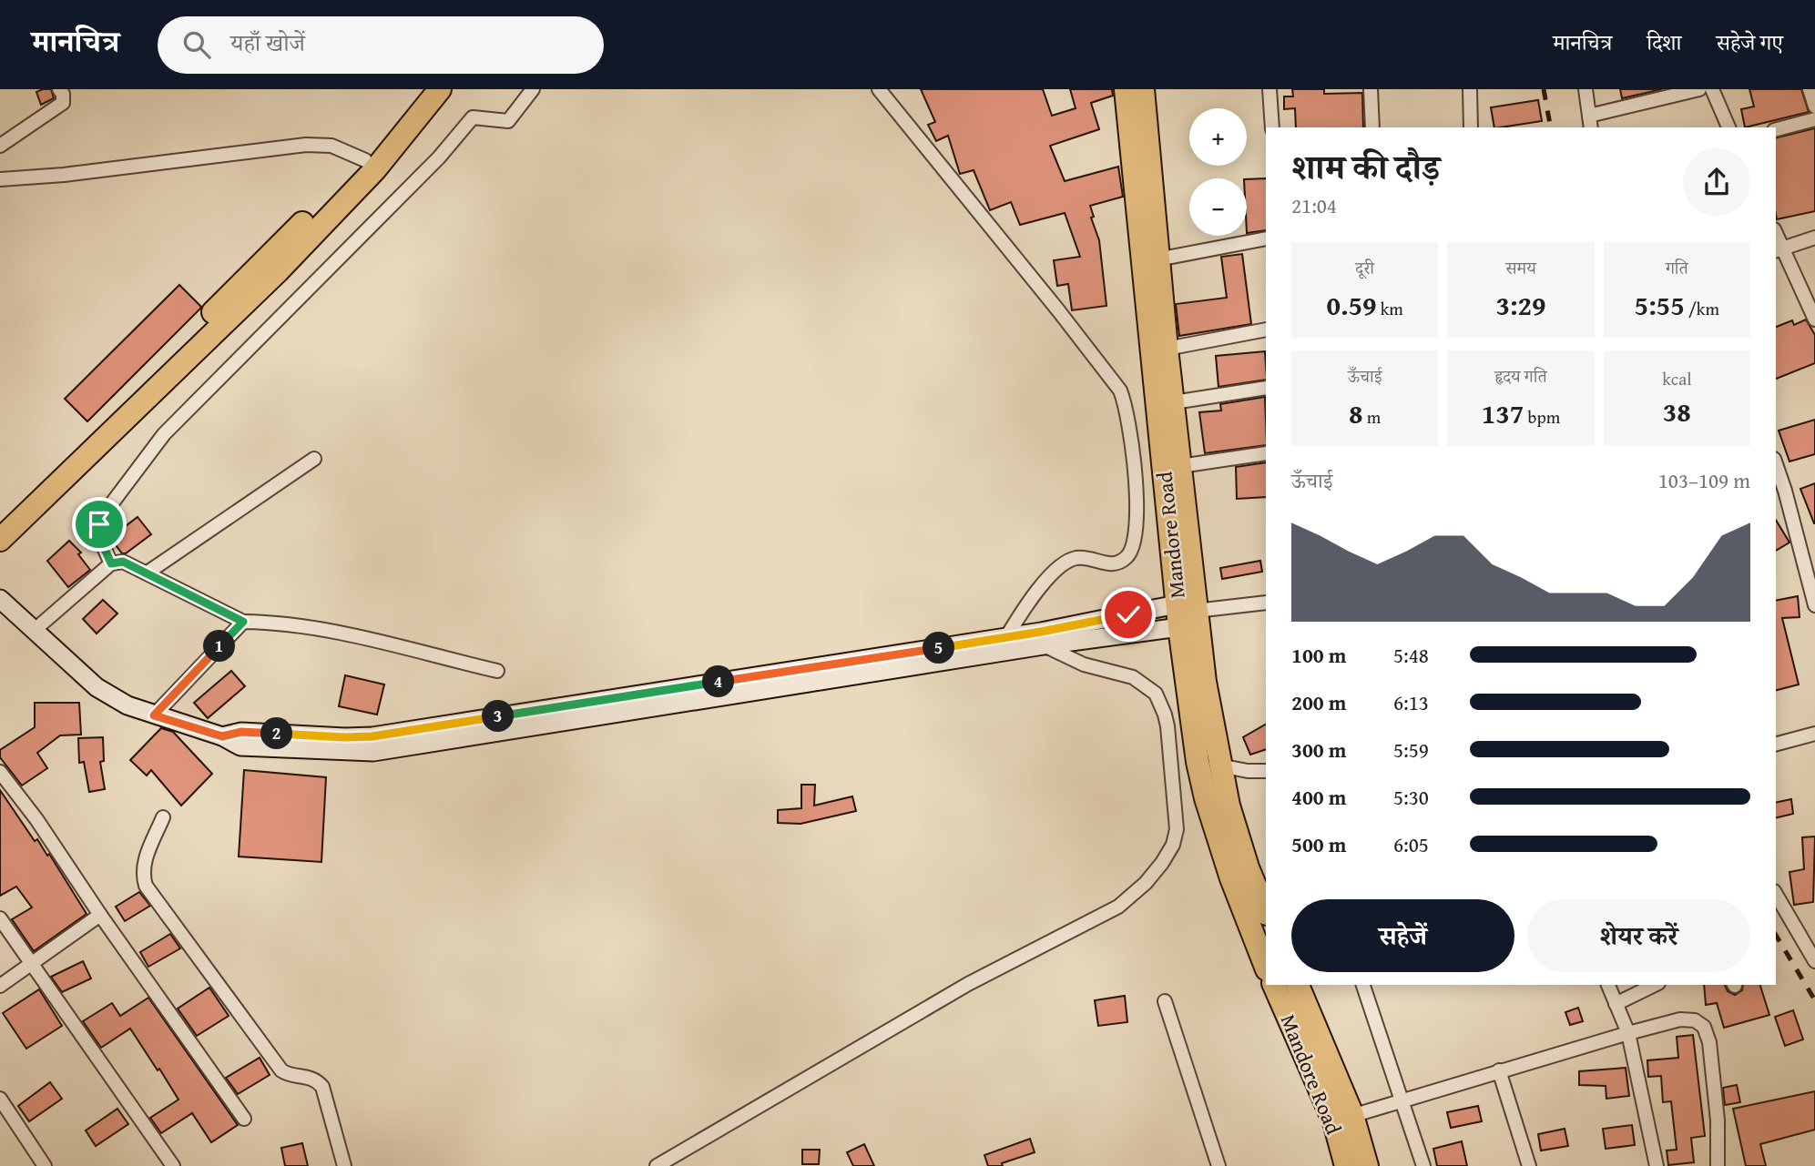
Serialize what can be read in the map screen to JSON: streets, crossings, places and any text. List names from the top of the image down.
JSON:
{
  "streets": {
    "highway": ["Mandore Road"]
  },
  "page": {
    "header": "मानचित्र",
    "search": "यहाँ खोजें",
    "nav": ["मानचित्र", "दिशा", "सहेजे गए"],
    "map_buttons": ["+", "−"],
    "heading": ["शाम की दौड़", "21:04"],
    "stats": [
      ["दूरी", "0.59 km"],
      ["समय", "3:29"],
      ["गति", "5:55 /km"],
      ["ऊँचाई", "8 m"],
      ["हृदय गति", "137 bpm"],
      ["kcal", "38"]
    ],
    "chart": ["ऊँचाई", "103–109 m"],
    "pins": [
      "1",
      "5",
      "4",
      "3",
      "2"
    ],
    "list": [
      {
        "name": "100 m",
        "note": "5:48"
      },
      {
        "name": "200 m",
        "note": "6:13"
      },
      {
        "name": "300 m",
        "note": "5:59"
      },
      {
        "name": "400 m",
        "note": "5:30"
      },
      {
        "name": "500 m",
        "note": "6:05"
      }
    ],
    "buttons": ["सहेजें", "शेयर करें"]
  }
}
